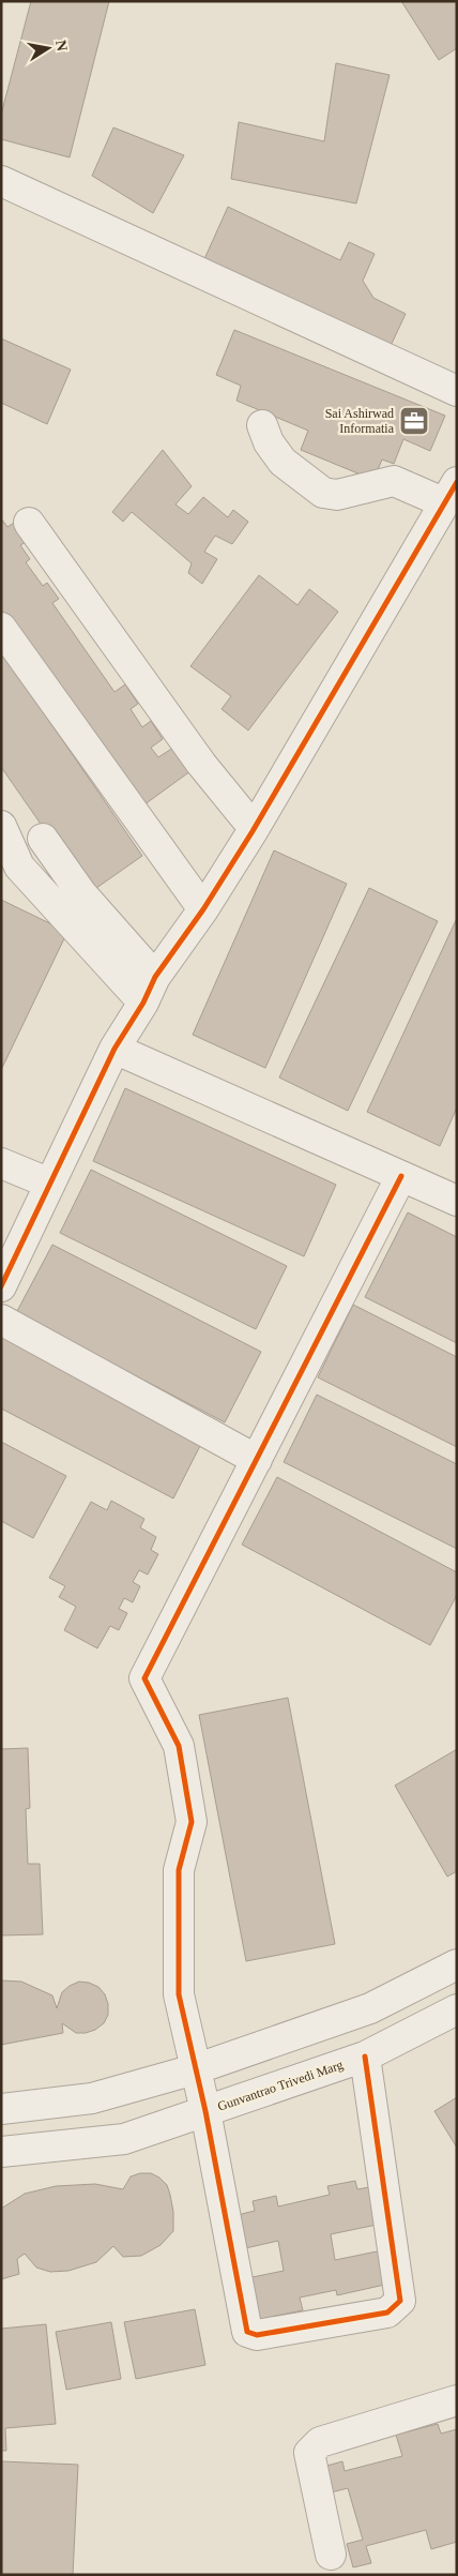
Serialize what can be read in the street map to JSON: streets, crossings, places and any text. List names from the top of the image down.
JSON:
{
  "streets": {
    "street": ["Gunvantrao Trivedi Marg"]
  },
  "places": {
    "office": ["Sai Ashirwad Informatia"]
  },
  "north": "right"
}
